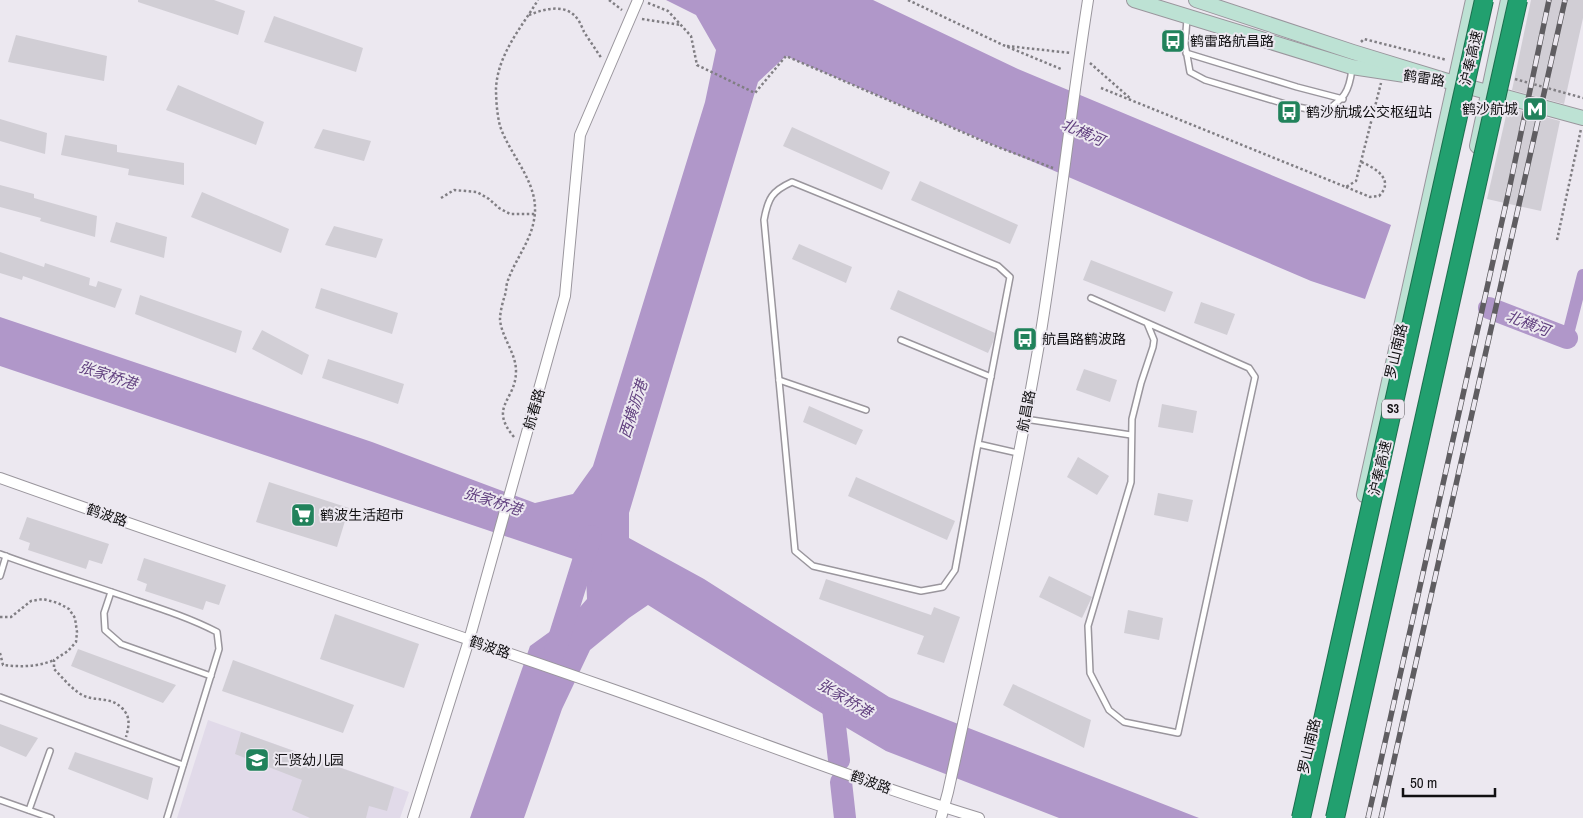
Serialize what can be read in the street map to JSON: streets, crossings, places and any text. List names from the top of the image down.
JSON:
{
  "streets": {
    "highway": ["沪奉高速", "S3"],
    "main road": ["鹤雷路", "罗山南路"],
    "street": ["航春路", "航昌路", "鹤波路"]
  },
  "crossings": [
    ["鹤雷路", "罗山南路"],
    ["航春路", "鹤波路"],
    ["航昌路", "鹤波路"]
  ],
  "water": ["北横河", "张家桥港", "西横沥港"],
  "places": {
    "bus stop": ["鹤雷路航昌路", "鹤沙航城公交枢纽站", "航昌路鹤波路"],
    "metro station": ["鹤沙航城"],
    "supermarket": ["鹤波生活超市"],
    "school or university": ["汇贤幼儿园"]
  },
  "scale_bar": "50 m"
}
